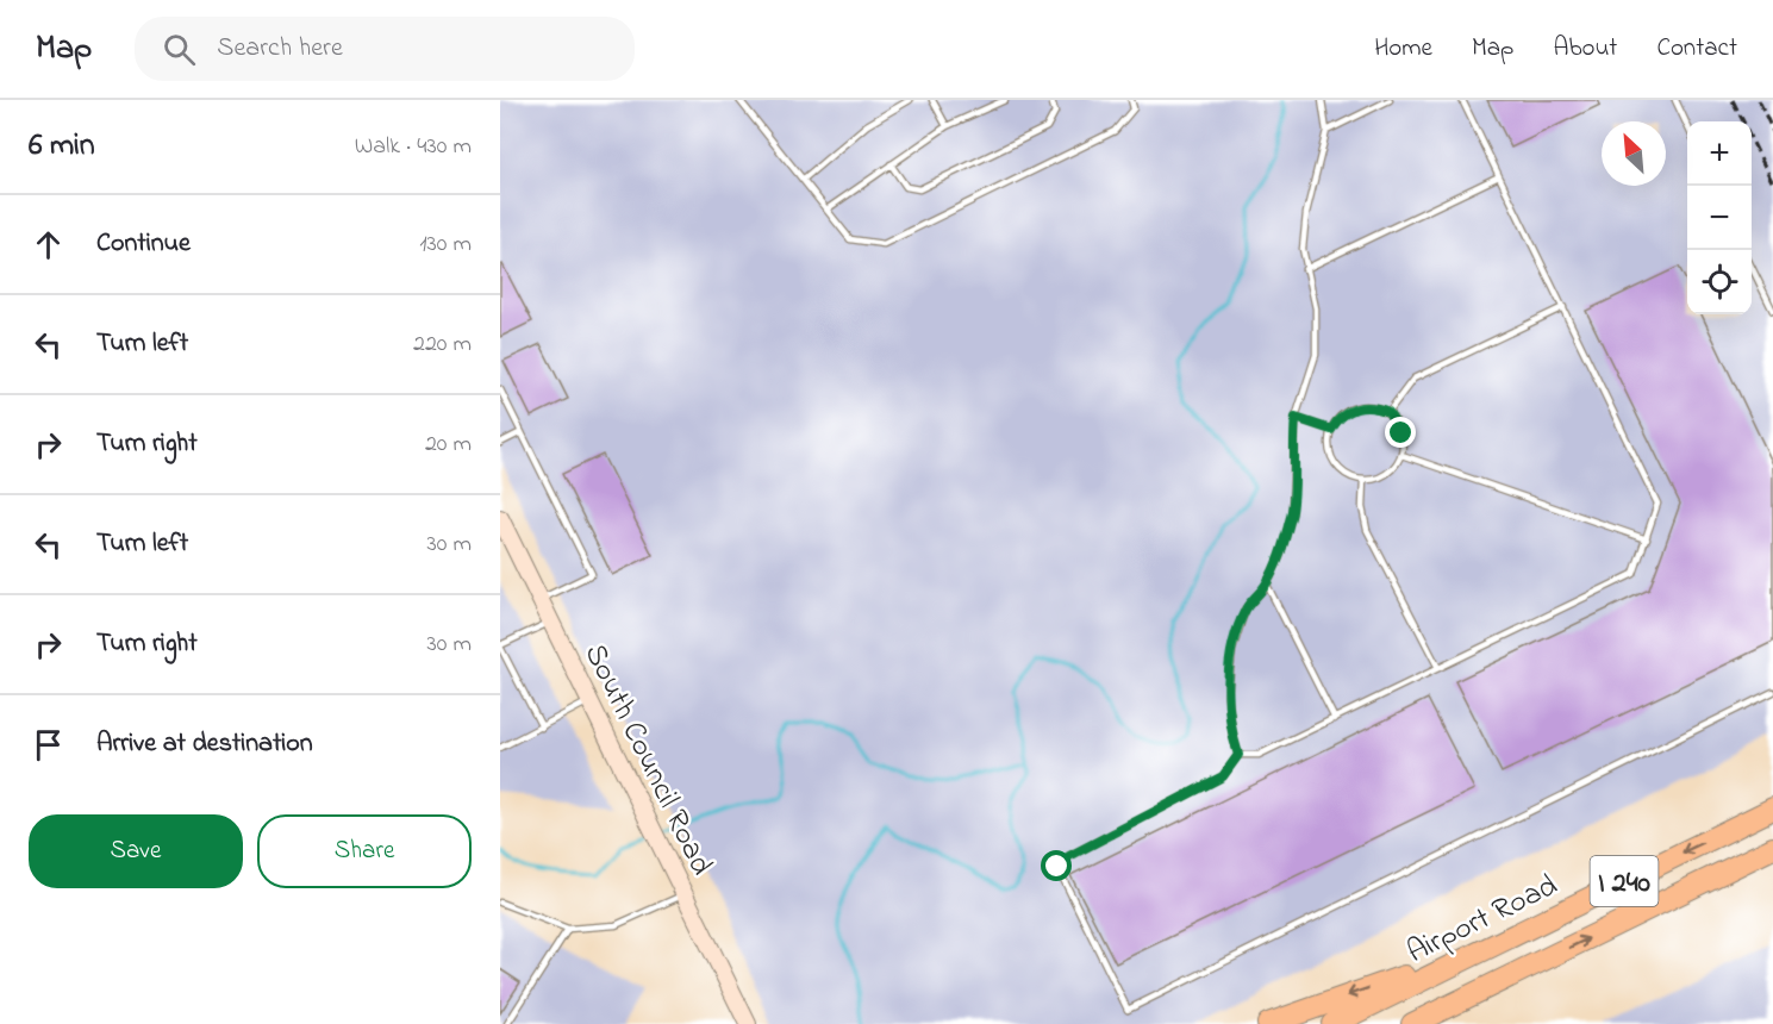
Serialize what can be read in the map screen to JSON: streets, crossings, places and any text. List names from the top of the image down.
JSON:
{
  "streets": {
    "highway": ["I 240", "Airport Road"],
    "main road": ["South Council Road"]
  },
  "north": "top left",
  "page": {
    "header": "Map",
    "search": "Search here",
    "nav": [
      "Home",
      "Map",
      "About",
      "Contact"
    ],
    "heading": ["6 min", "Walk · 430 m"],
    "map_buttons": ["+", "−"],
    "list": [
      ["Continue", "130 m"],
      ["Turn left", "220 m"],
      ["Turn right", "20 m"],
      ["Turn left", "30 m"],
      ["Turn right", "30 m"],
      "Arrive at destination"
    ],
    "buttons": ["Save", "Share"]
  }
}
